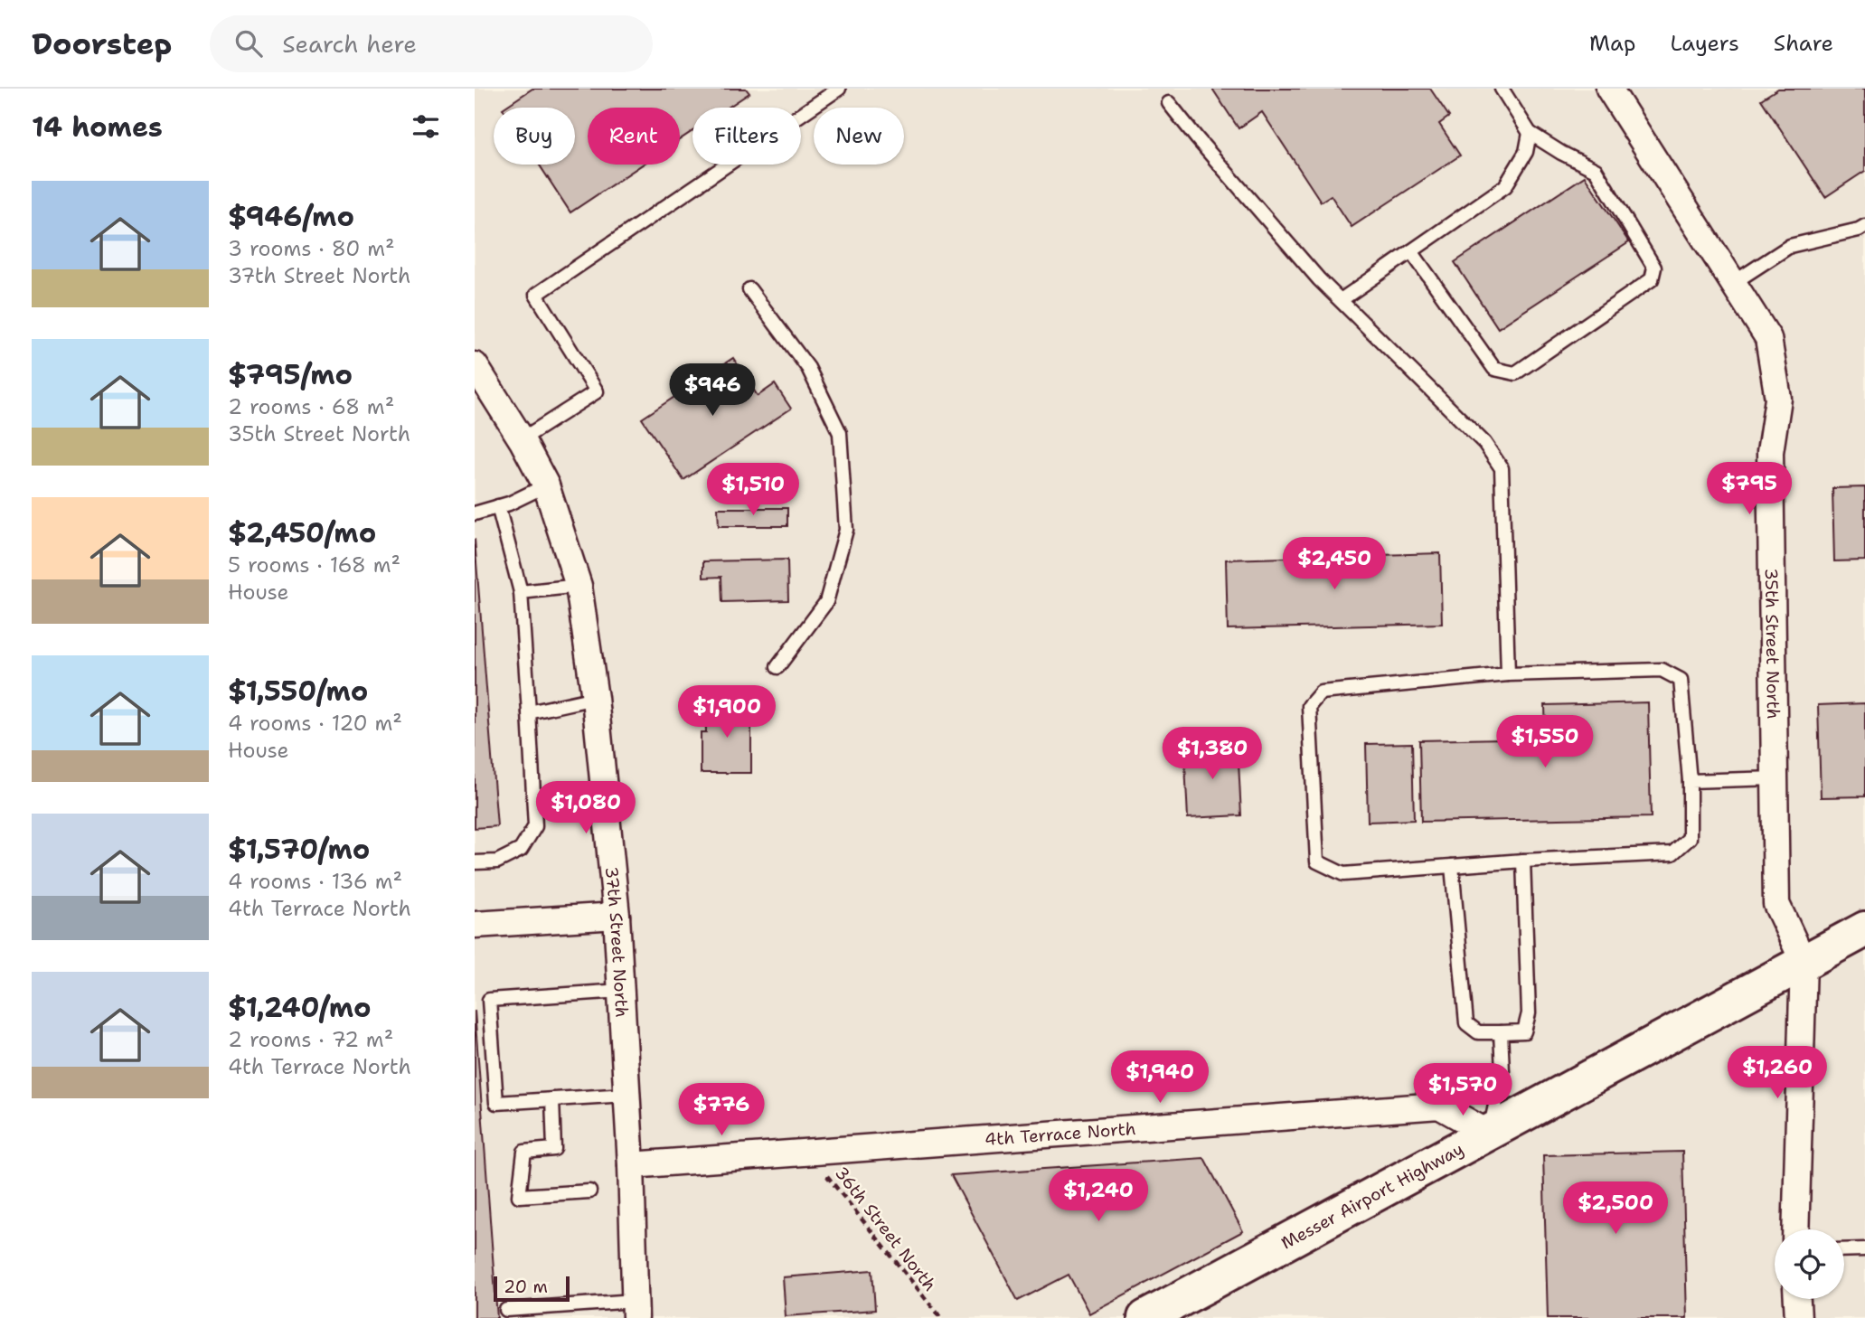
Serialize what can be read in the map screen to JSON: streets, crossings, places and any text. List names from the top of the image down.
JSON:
{
  "streets": {
    "main road": ["Messer Airport Highway"],
    "street": ["35th Street North", "37th Street North", "4th Terrace North"],
    "path": ["36th Street North"]
  },
  "crossings": [
    ["35th Street North", "Messer Airport Highway"],
    ["37th Street North", "4th Terrace North"],
    ["4th Terrace North", "Messer Airport Highway"],
    ["4th Terrace North", "36th Street North"]
  ],
  "scale_bar": "20 m",
  "page": {
    "header": "Doorstep",
    "search": "Search here",
    "nav": ["Map", "Layers", "Share"],
    "heading": "14 homes",
    "chip": [
      "Buy",
      "Rent",
      "Filters",
      "New"
    ],
    "list": [
      {
        "name": "$946/mo",
        "note": "3 rooms · 80 m² · 37th Street North"
      },
      {
        "name": "$795/mo",
        "note": "2 rooms · 68 m² · 35th Street North"
      },
      {
        "name": "$2,450/mo",
        "note": "5 rooms · 168 m² · House"
      },
      {
        "name": "$1,550/mo",
        "note": "4 rooms · 120 m² · House"
      },
      {
        "name": "$1,570/mo",
        "note": "4 rooms · 136 m² · 4th Terrace North"
      },
      {
        "name": "$1,240/mo",
        "note": "2 rooms · 72 m² · 4th Terrace North"
      }
    ],
    "price": [
      "$946",
      "$795",
      "$1,510",
      "$2,450",
      "$1,900",
      "$1,550",
      "$1,380",
      "$1,080",
      "$1,260",
      "$1,940",
      "$1,570",
      "$776",
      "$1,240",
      "$2,500"
    ],
    "scale": "20 m"
  }
}
